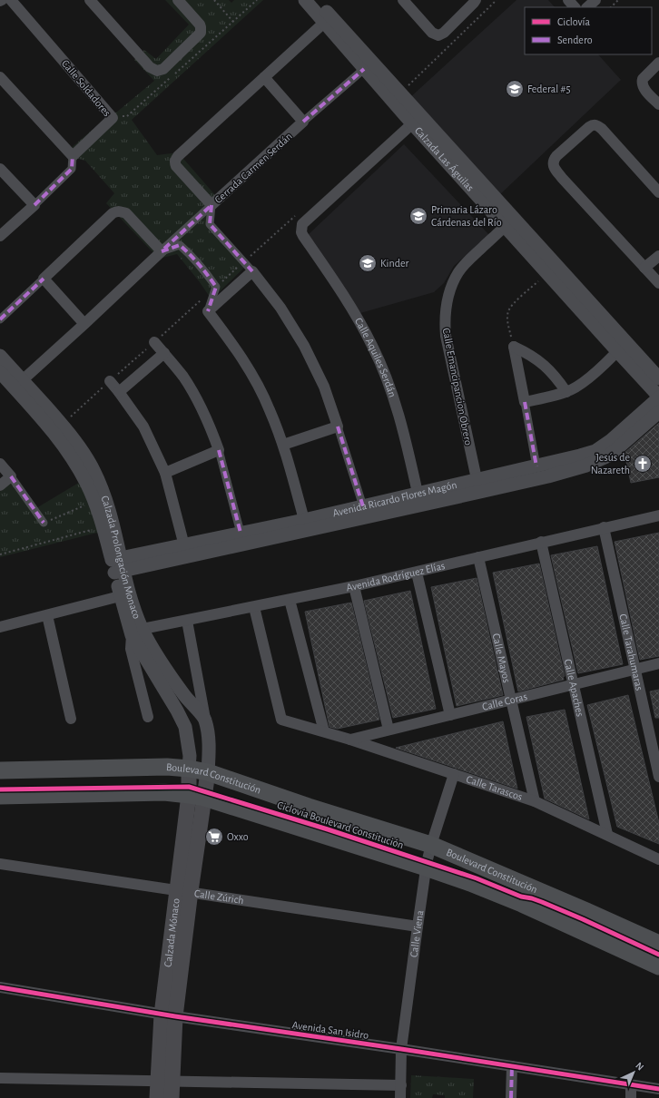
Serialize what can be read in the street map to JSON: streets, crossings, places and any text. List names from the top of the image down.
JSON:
{
  "streets": {
    "main road": ["Boulevard Constitución", "Calzada Mónaco"],
    "street": [
      "Calle Soldadores",
      "Calzada Las Águilas",
      "Cerrada Carmen Serdán",
      "Calle Aquiles Serdán",
      "Calle Emancipancion Obrero",
      "Avenida Ricardo Flores Magón",
      "Calzada Prolongación Monaco",
      "Avenida Rodríguez Elías",
      "Calle Tarahumaras",
      "Calle Mayos",
      "Calle Apaches",
      "Calle Coras",
      "Calle Tarascos",
      "Calle Zúrich",
      "Calle Viena",
      "Avenida San Isidro"
    ],
    "cycle path": ["Ciclovía Boulevard Constitución"]
  },
  "crossings": [
    ["Calzada Las Águilas", "Cerrada Carmen Serdán"],
    ["Calzada Las Águilas", "Calle Emancipancion Obrero"],
    ["Calzada Las Águilas", "Avenida Ricardo Flores Magón"],
    ["Calle Aquiles Serdán", "Avenida Ricardo Flores Magón"],
    ["Calle Emancipancion Obrero", "Avenida Ricardo Flores Magón"],
    ["Avenida Ricardo Flores Magón", "Calzada Prolongación Monaco"],
    ["Calzada Prolongación Monaco", "Avenida Rodríguez Elías"],
    ["Calzada Prolongación Monaco", "Boulevard Constitución"],
    ["Calzada Prolongación Monaco", "Calzada Mónaco"],
    ["Avenida Rodríguez Elías", "Calle Tarahumaras"],
    ["Avenida Rodríguez Elías", "Calle Mayos"],
    ["Avenida Rodríguez Elías", "Calle Apaches"],
    ["Avenida Rodríguez Elías", "Calle Tarascos"],
    ["Calle Tarahumaras", "Calle Coras"],
    ["Calle Mayos", "Calle Coras"],
    ["Calle Mayos", "Calle Tarascos"],
    ["Calle Apaches", "Calle Coras"],
    ["Calle Apaches", "Calle Tarascos"],
    ["Calle Coras", "Calle Tarascos"],
    ["Boulevard Constitución", "Calzada Mónaco"],
    ["Boulevard Constitución", "Calle Viena"],
    ["Calle Tarascos", "Calle Viena"],
    ["Calle Zúrich", "Calzada Mónaco"],
    ["Calle Zúrich", "Calle Viena"],
    ["Calzada Mónaco", "Avenida San Isidro"],
    ["Calle Viena", "Avenida San Isidro"]
  ],
  "places": {
    "school or university": ["Federal #5", "Primaria Lázaro Cárdenas del Río", "Kinder"],
    "church": ["Jesús de Nazareth"],
    "supermarket": ["Oxxo"]
  },
  "legend": ["Ciclovía", "Sendero"],
  "north": "top right"
}
